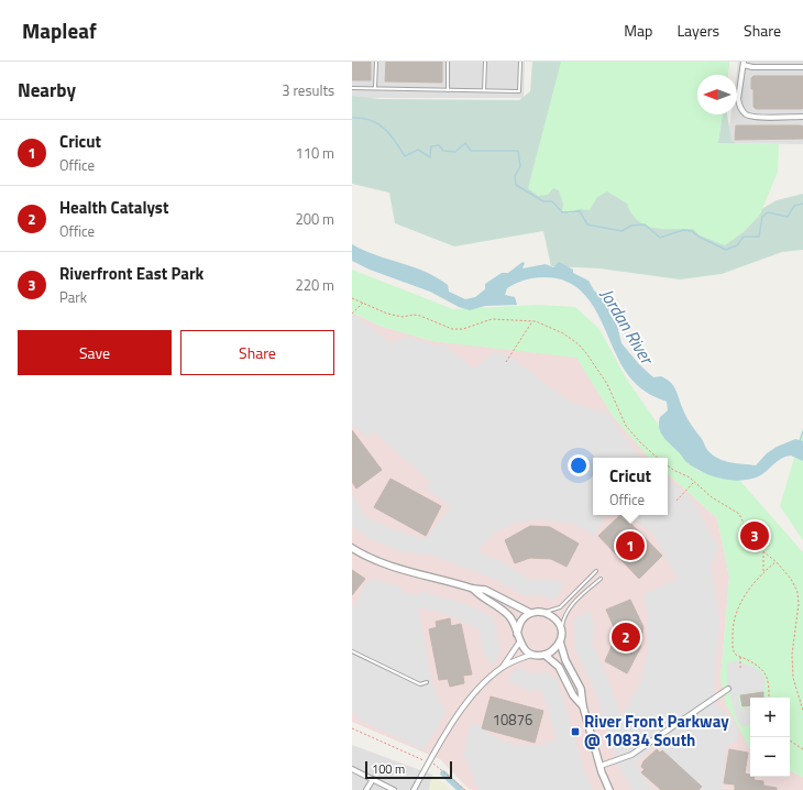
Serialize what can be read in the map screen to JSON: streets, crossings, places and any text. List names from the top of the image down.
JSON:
{
  "water": ["Jordan River"],
  "places": {
    "transit": ["River Front Parkway @ 10834 South"]
  },
  "house_numbers": ["10876"],
  "scale_bar": "100 m",
  "north": "left",
  "page": {
    "header": "Mapleaf",
    "nav": ["Map", "Layers", "Share"],
    "heading": ["Nearby", "3 results"],
    "list": [
      {
        "mark": "1",
        "name": "Cricut",
        "note": "Office",
        "value": "110 m"
      },
      {
        "mark": "2",
        "name": "Health Catalyst",
        "note": "Office",
        "value": "200 m"
      },
      {
        "mark": "3",
        "name": "Riverfront East Park",
        "note": "Park",
        "value": "220 m"
      }
    ],
    "buttons": ["Save", "Share"],
    "popup": ["Cricut", "Office"],
    "pins": ["3", "1", "2"],
    "map_buttons": ["+", "−"],
    "scale": "100 m"
  }
}
